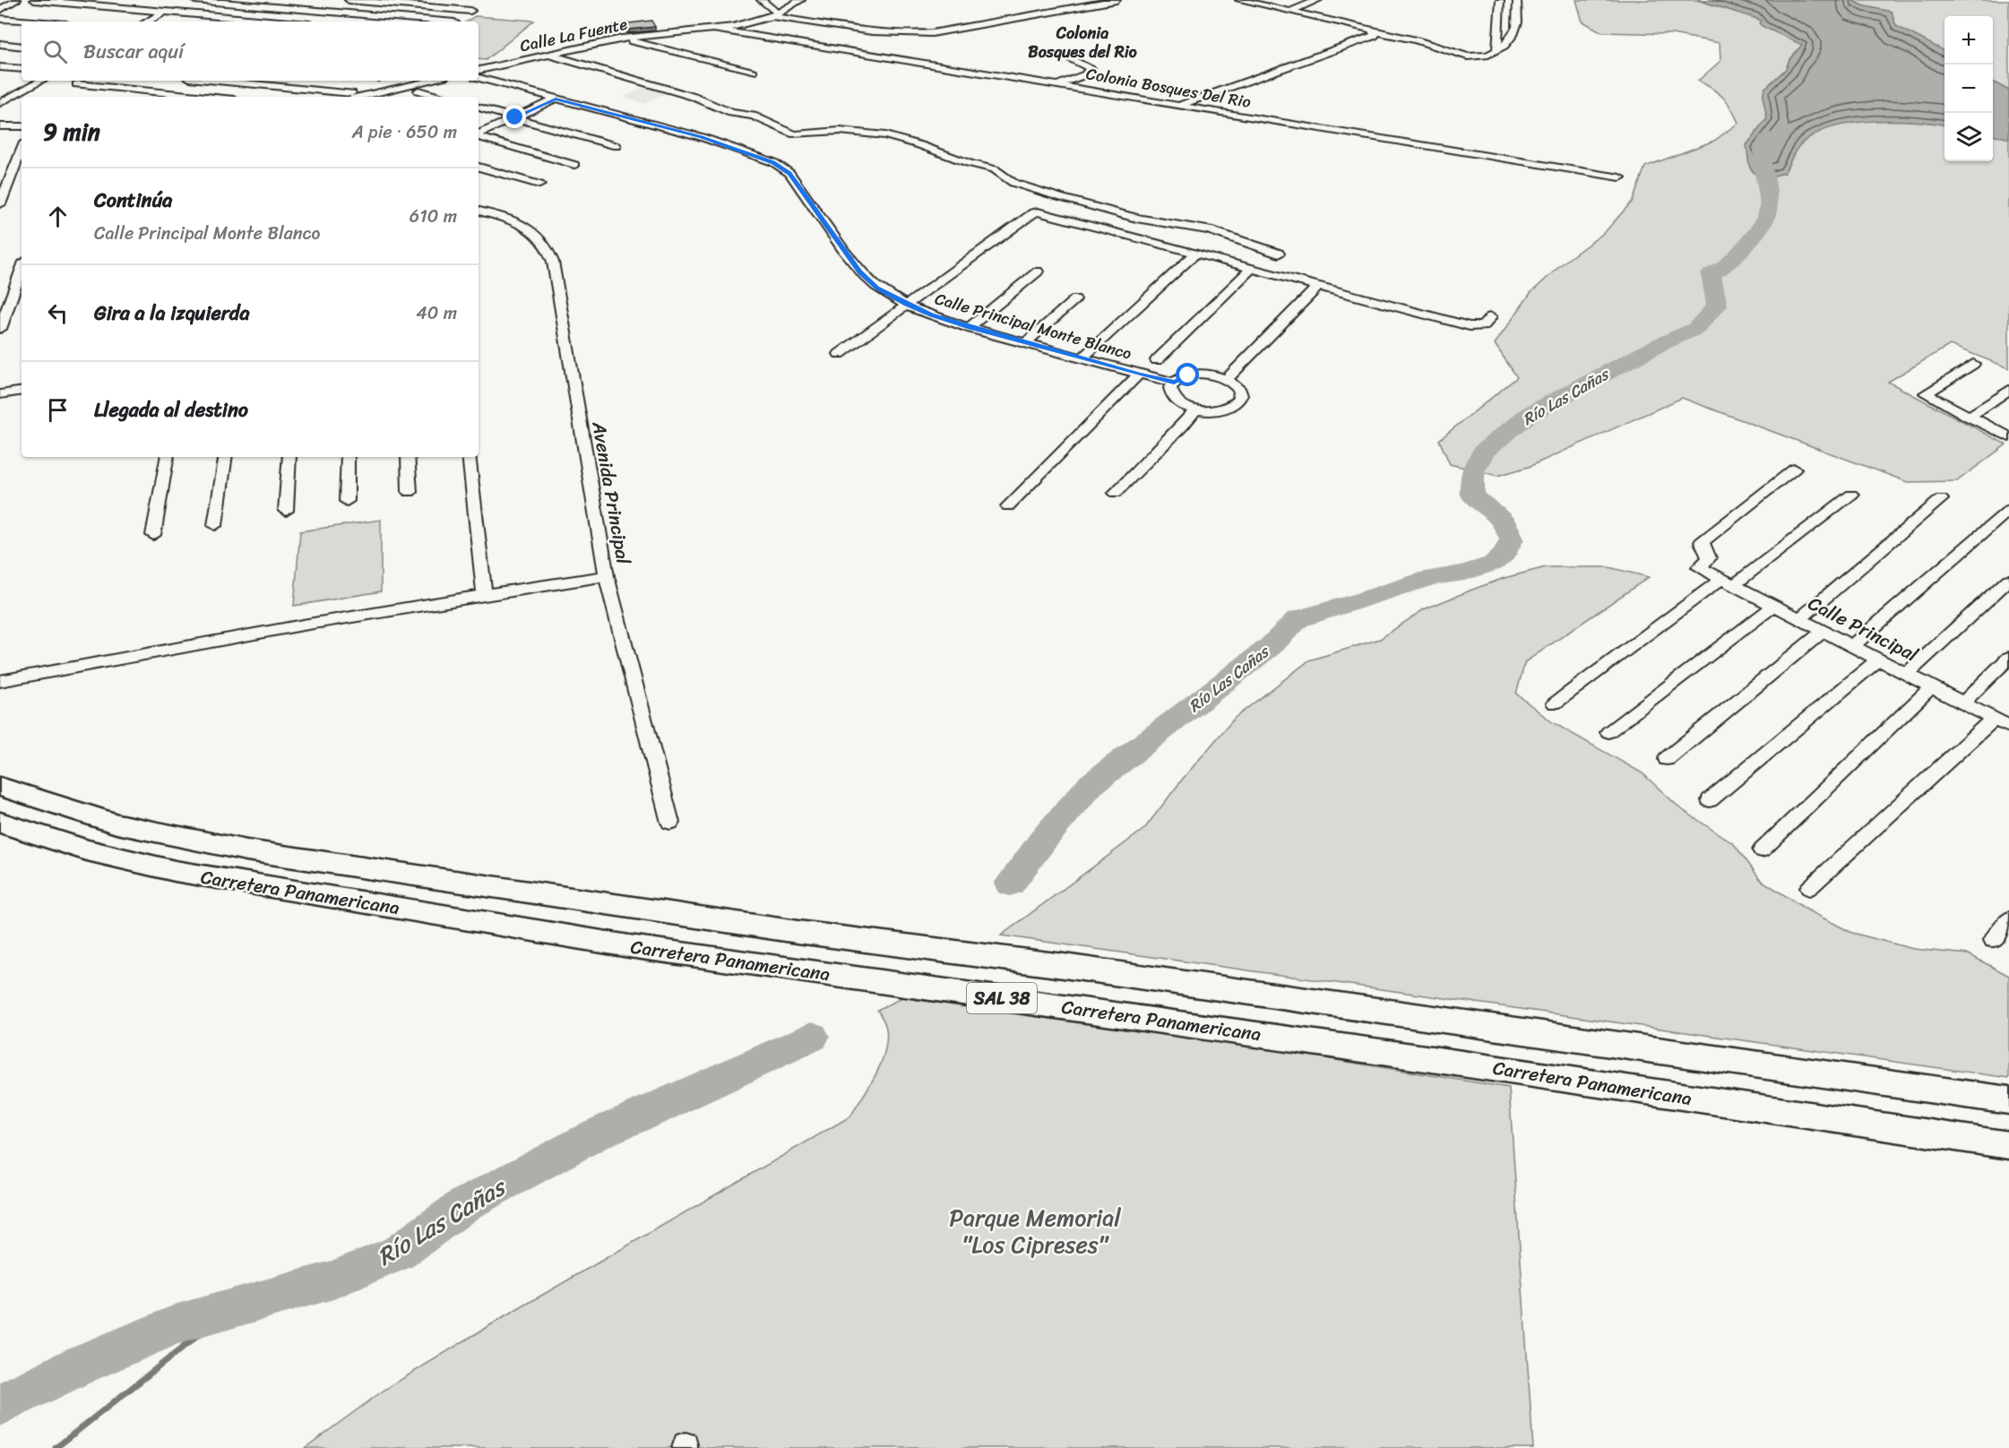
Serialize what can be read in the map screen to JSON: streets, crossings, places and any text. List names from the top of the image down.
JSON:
{
  "streets": {
    "highway": ["Carretera Panamericana", "SAL 38"],
    "street": [
      "Calle La Fuente",
      "Colonia Bosques Del Rio",
      "Calle Principal Monte Blanco",
      "Avenida Principal",
      "Calle Principal"
    ]
  },
  "crossings": [
    ["Calle La Fuente", "Colonia Bosques Del Rio"]
  ],
  "districts": ["Colonia Bosques del Rio"],
  "water": ["Río Las Cañas"],
  "parks": ["Parque Memorial \"Los Cipreses\""],
  "page": {
    "map_buttons": ["+", "−"],
    "search": "Buscar aquí",
    "heading": ["9 min", "A pie · 650 m"],
    "list": [
      ["Continúa", "Calle Principal Monte Blanco", "610 m"],
      ["Gira a la izquierda", "40 m"],
      "Llegada al destino"
    ]
  }
}
